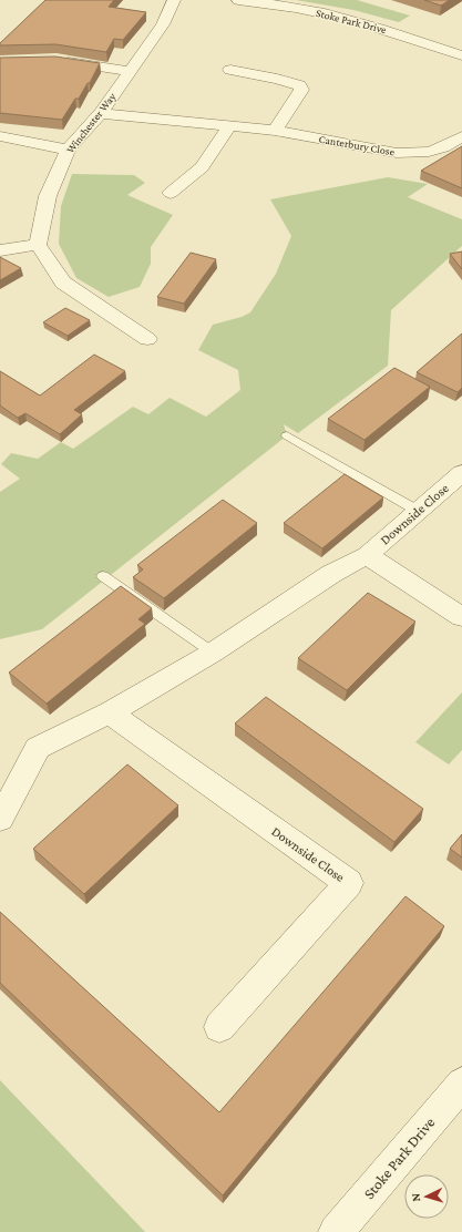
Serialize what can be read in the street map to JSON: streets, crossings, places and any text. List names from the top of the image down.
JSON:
{
  "streets": {
    "street": [
      "Stoke Park Drive",
      "Winchester Way",
      "Canterbury Close",
      "Downside Close"
    ]
  },
  "crossings": [
    ["Winchester Way", "Canterbury Close"]
  ],
  "north": "left"
}
